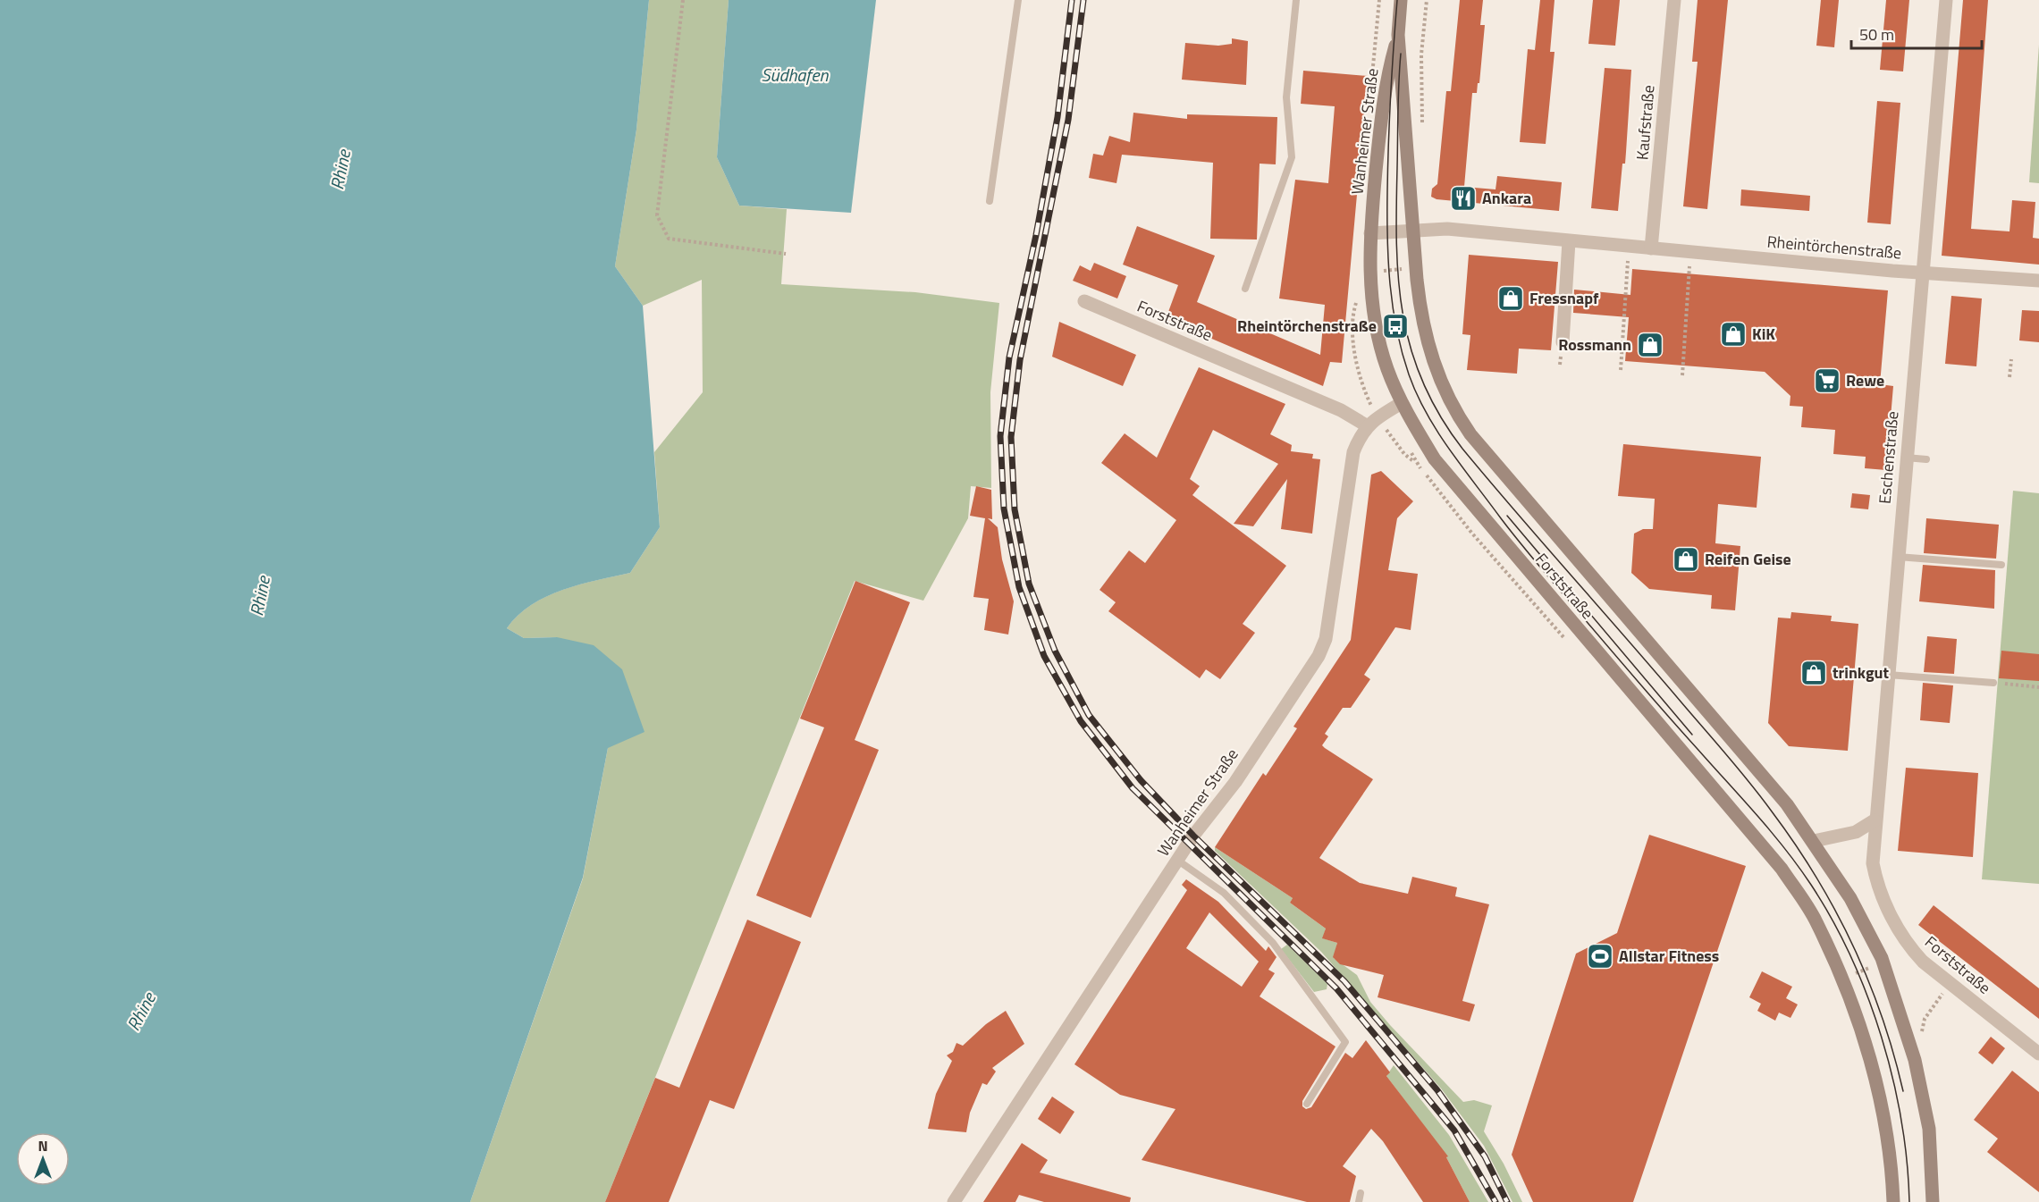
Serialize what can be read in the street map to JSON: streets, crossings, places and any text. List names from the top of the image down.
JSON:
{
  "streets": {
    "street": [
      "Kaufstraße",
      "Wanheimer Straße",
      "Rheintörchenstraße",
      "Forststraße",
      "Eschenstraße"
    ]
  },
  "crossings": [
    ["Kaufstraße", "Rheintörchenstraße"],
    ["Wanheimer Straße", "Rheintörchenstraße"],
    ["Wanheimer Straße", "Forststraße"],
    ["Rheintörchenstraße", "Forststraße"],
    ["Rheintörchenstraße", "Eschenstraße"],
    ["Forststraße", "Eschenstraße"]
  ],
  "water": ["Südhafen", "Rhine"],
  "places": {
    "restaurant": ["Ankara"],
    "shop": [
      "Fressnapf",
      "KiK",
      "Rossmann",
      "Reifen Geise",
      "trinkgut"
    ],
    "bus stop": ["Rheintörchenstraße"],
    "supermarket": ["Rewe"],
    "sports": ["Allstar Fitness"]
  },
  "scale_bar": "50 m",
  "north": "top"
}
